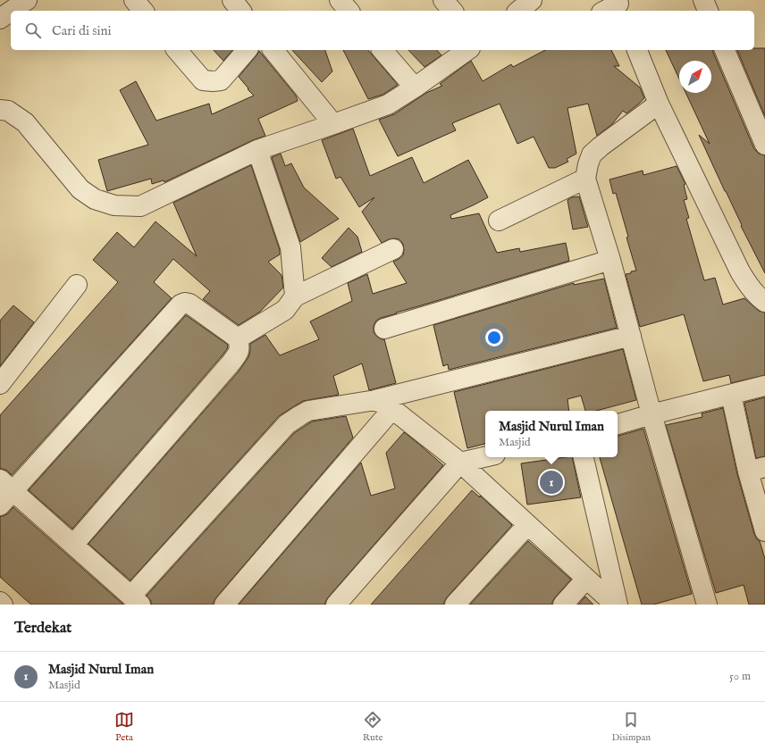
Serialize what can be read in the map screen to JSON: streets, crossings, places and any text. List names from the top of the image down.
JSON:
{
  "north": "top right",
  "page": {
    "search": "Cari di sini",
    "popup": ["Masjid Nurul Iman", "Masjid"],
    "pins": "1",
    "heading": "Terdekat",
    "list": [
      {
        "mark": "1",
        "name": "Masjid Nurul Iman",
        "note": "Masjid",
        "value": "50 m"
      }
    ],
    "nav": ["Peta", "Rute", "Disimpan"]
  }
}
